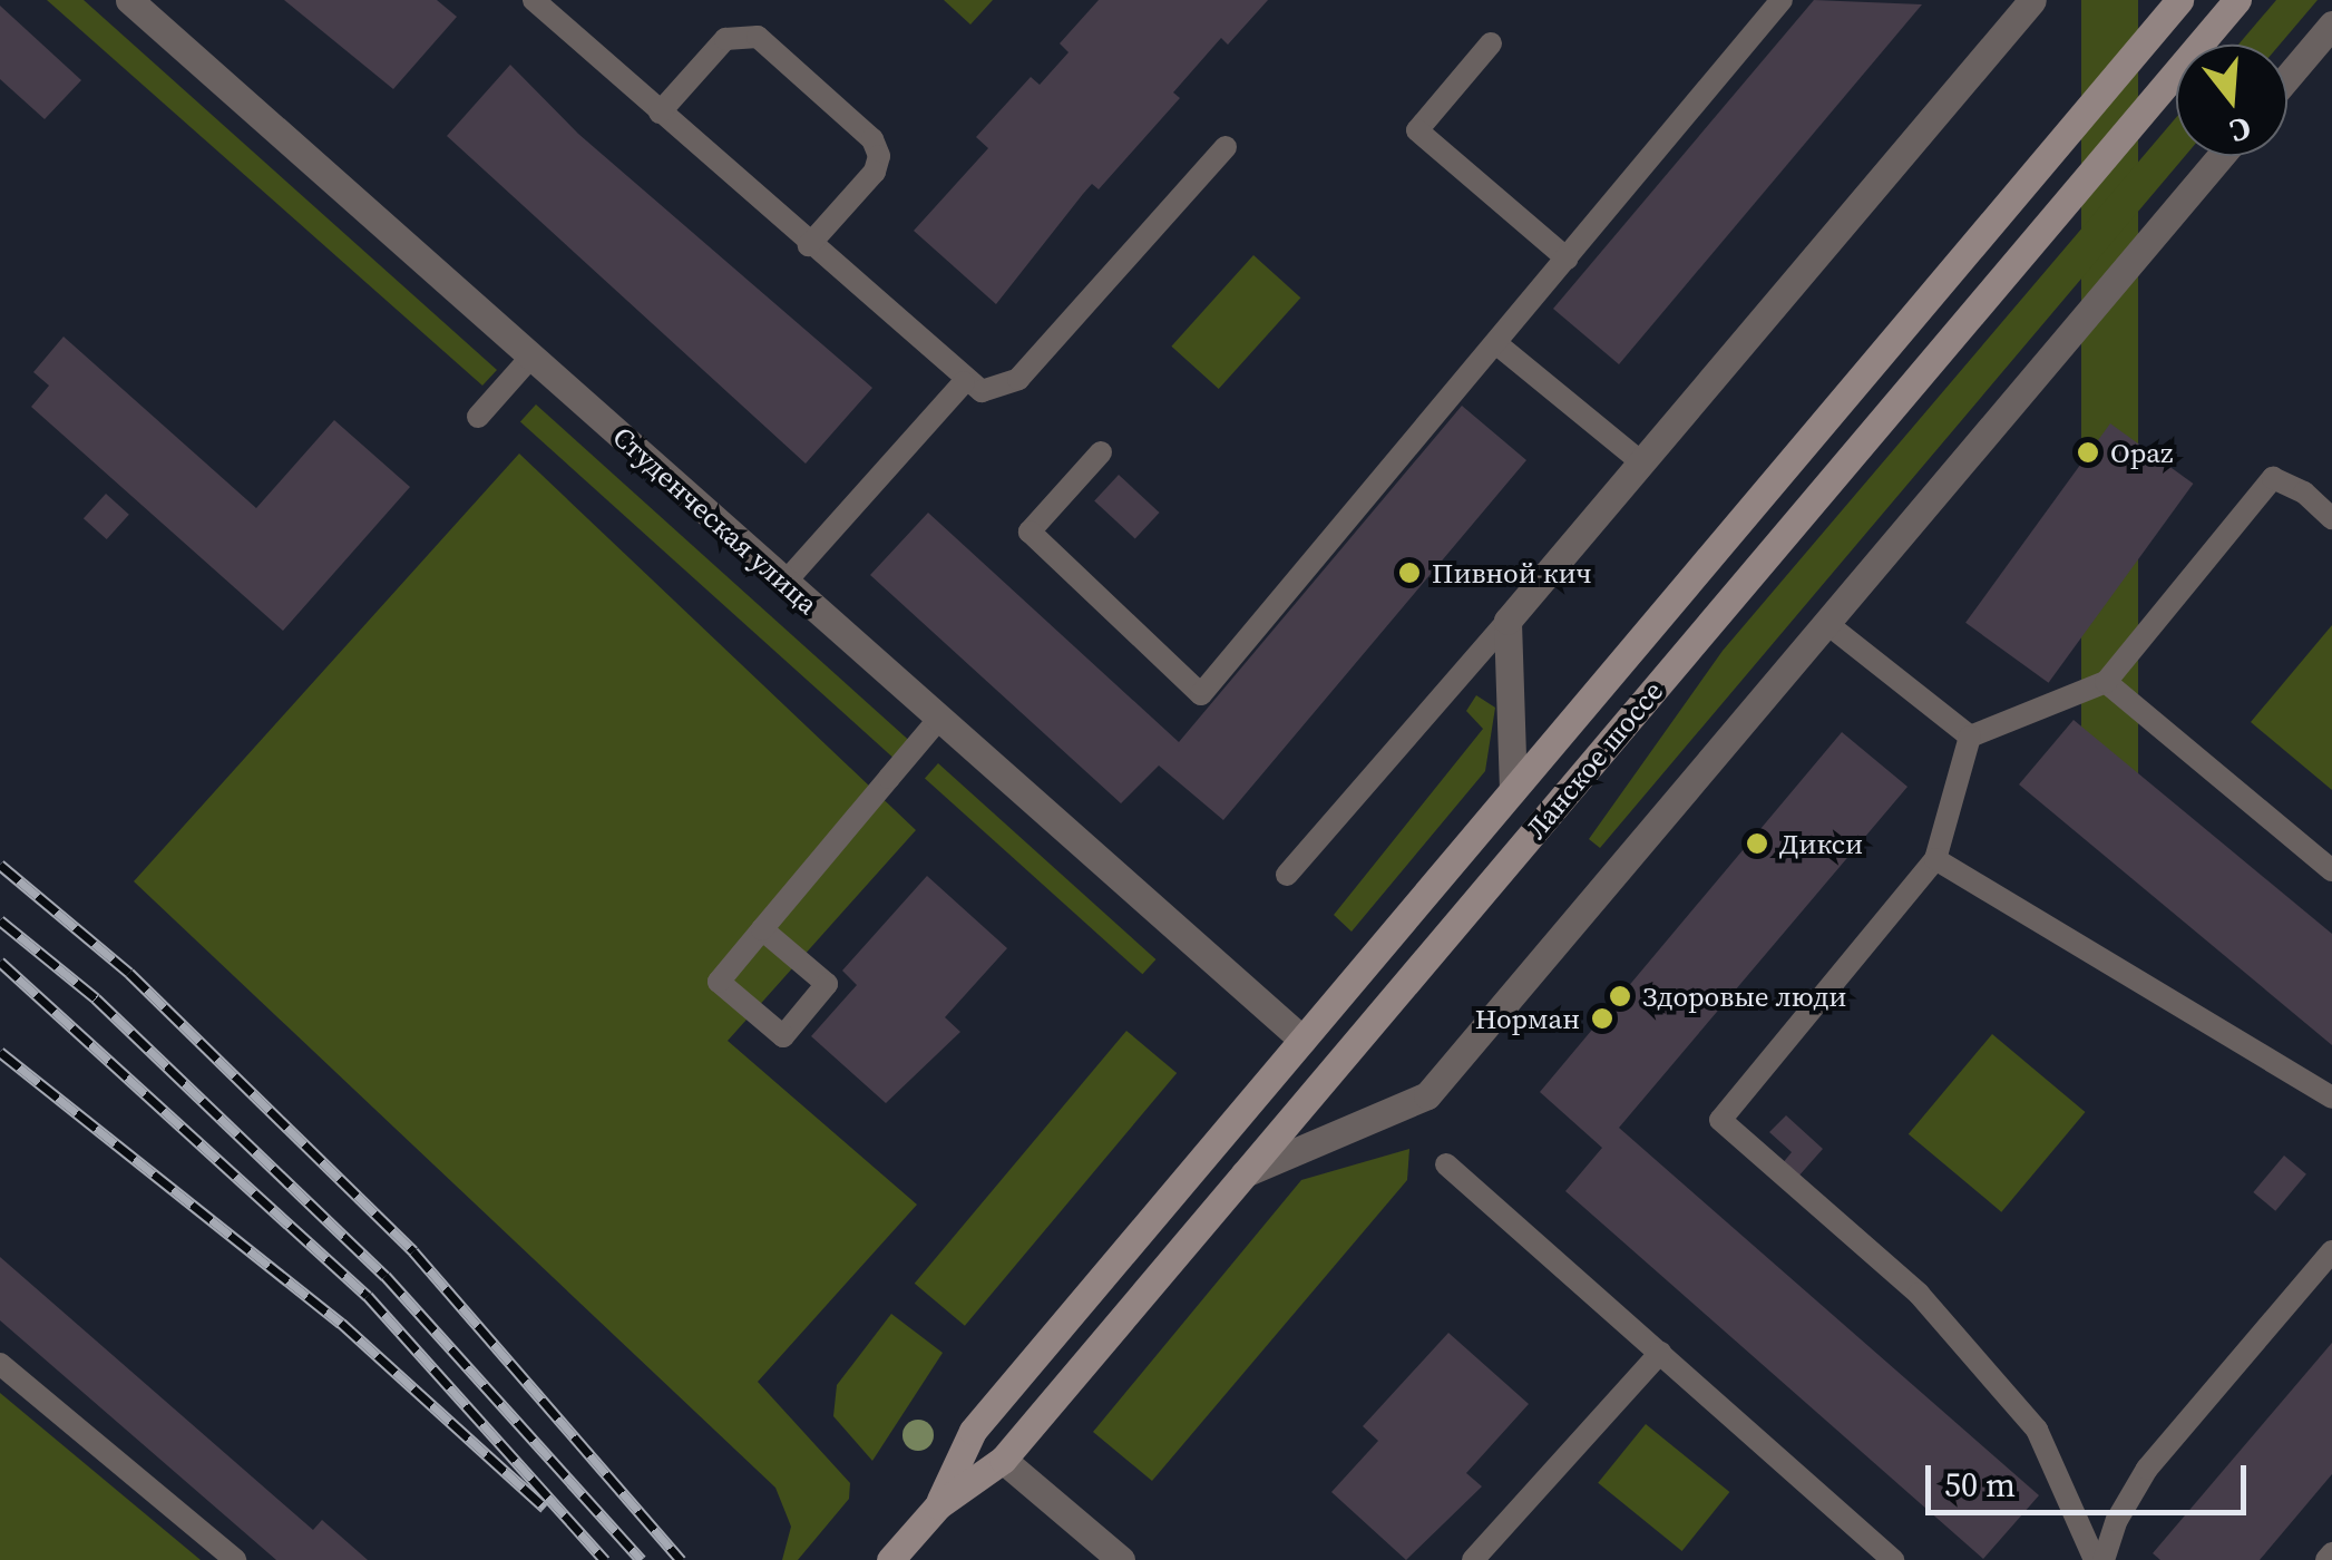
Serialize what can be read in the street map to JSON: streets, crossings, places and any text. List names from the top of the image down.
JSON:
{
  "streets": {
    "main road": ["Ланское шоссе"],
    "street": ["Студенческая улица"]
  },
  "crossings": [
    ["Студенческая улица", "Ланское шоссе"]
  ],
  "places": [
    "Opaz",
    "Пивной кич",
    "Дикси",
    "Здоровые люди",
    "Норман"
  ],
  "scale_bar": "50 m",
  "north": "bottom"
}
